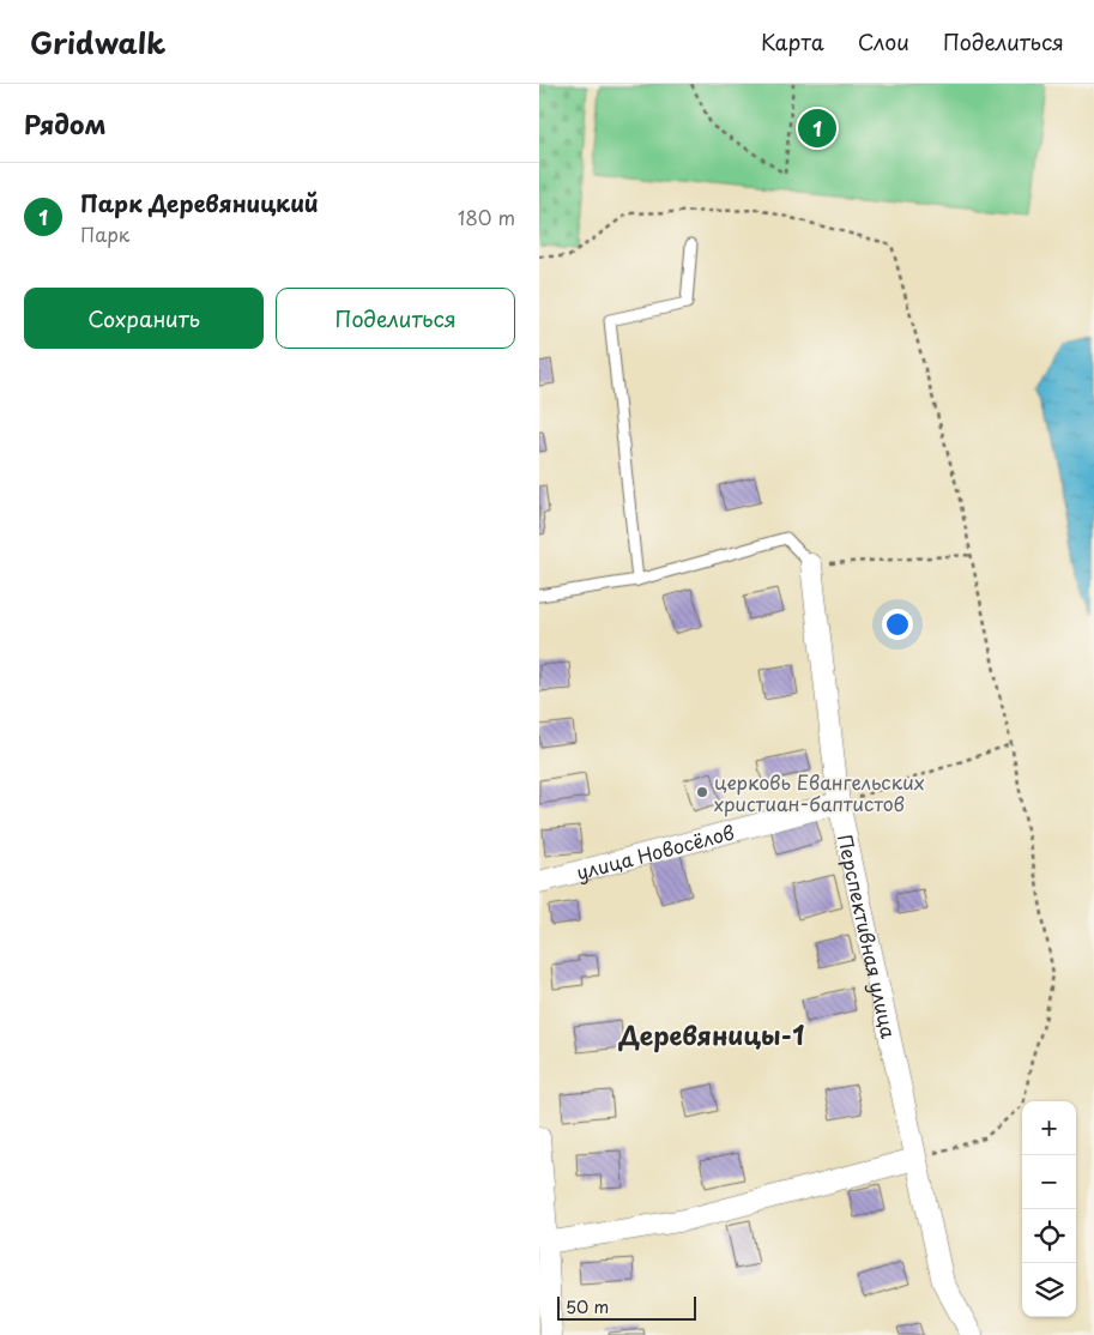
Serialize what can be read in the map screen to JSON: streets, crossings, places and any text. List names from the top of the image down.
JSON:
{
  "streets": {
    "street": ["улица Новосёлов", "Перспективная улица"]
  },
  "crossings": [
    ["улица Новосёлов", "Перспективная улица"]
  ],
  "districts": ["Деревяницы-1"],
  "places": ["церковь Евангельских христиан-баптистов"],
  "scale_bar": "50 m",
  "page": {
    "header": "Gridwalk",
    "nav": ["Карта", "Слои", "Поделиться"],
    "heading": "Рядом",
    "pins": "1",
    "list": [
      {
        "mark": "1",
        "name": "Парк Деревяницкий",
        "note": "Парк",
        "value": "180 m"
      }
    ],
    "buttons": ["Сохранить", "Поделиться"],
    "map_buttons": ["+", "−"],
    "scale": "50 m"
  }
}
